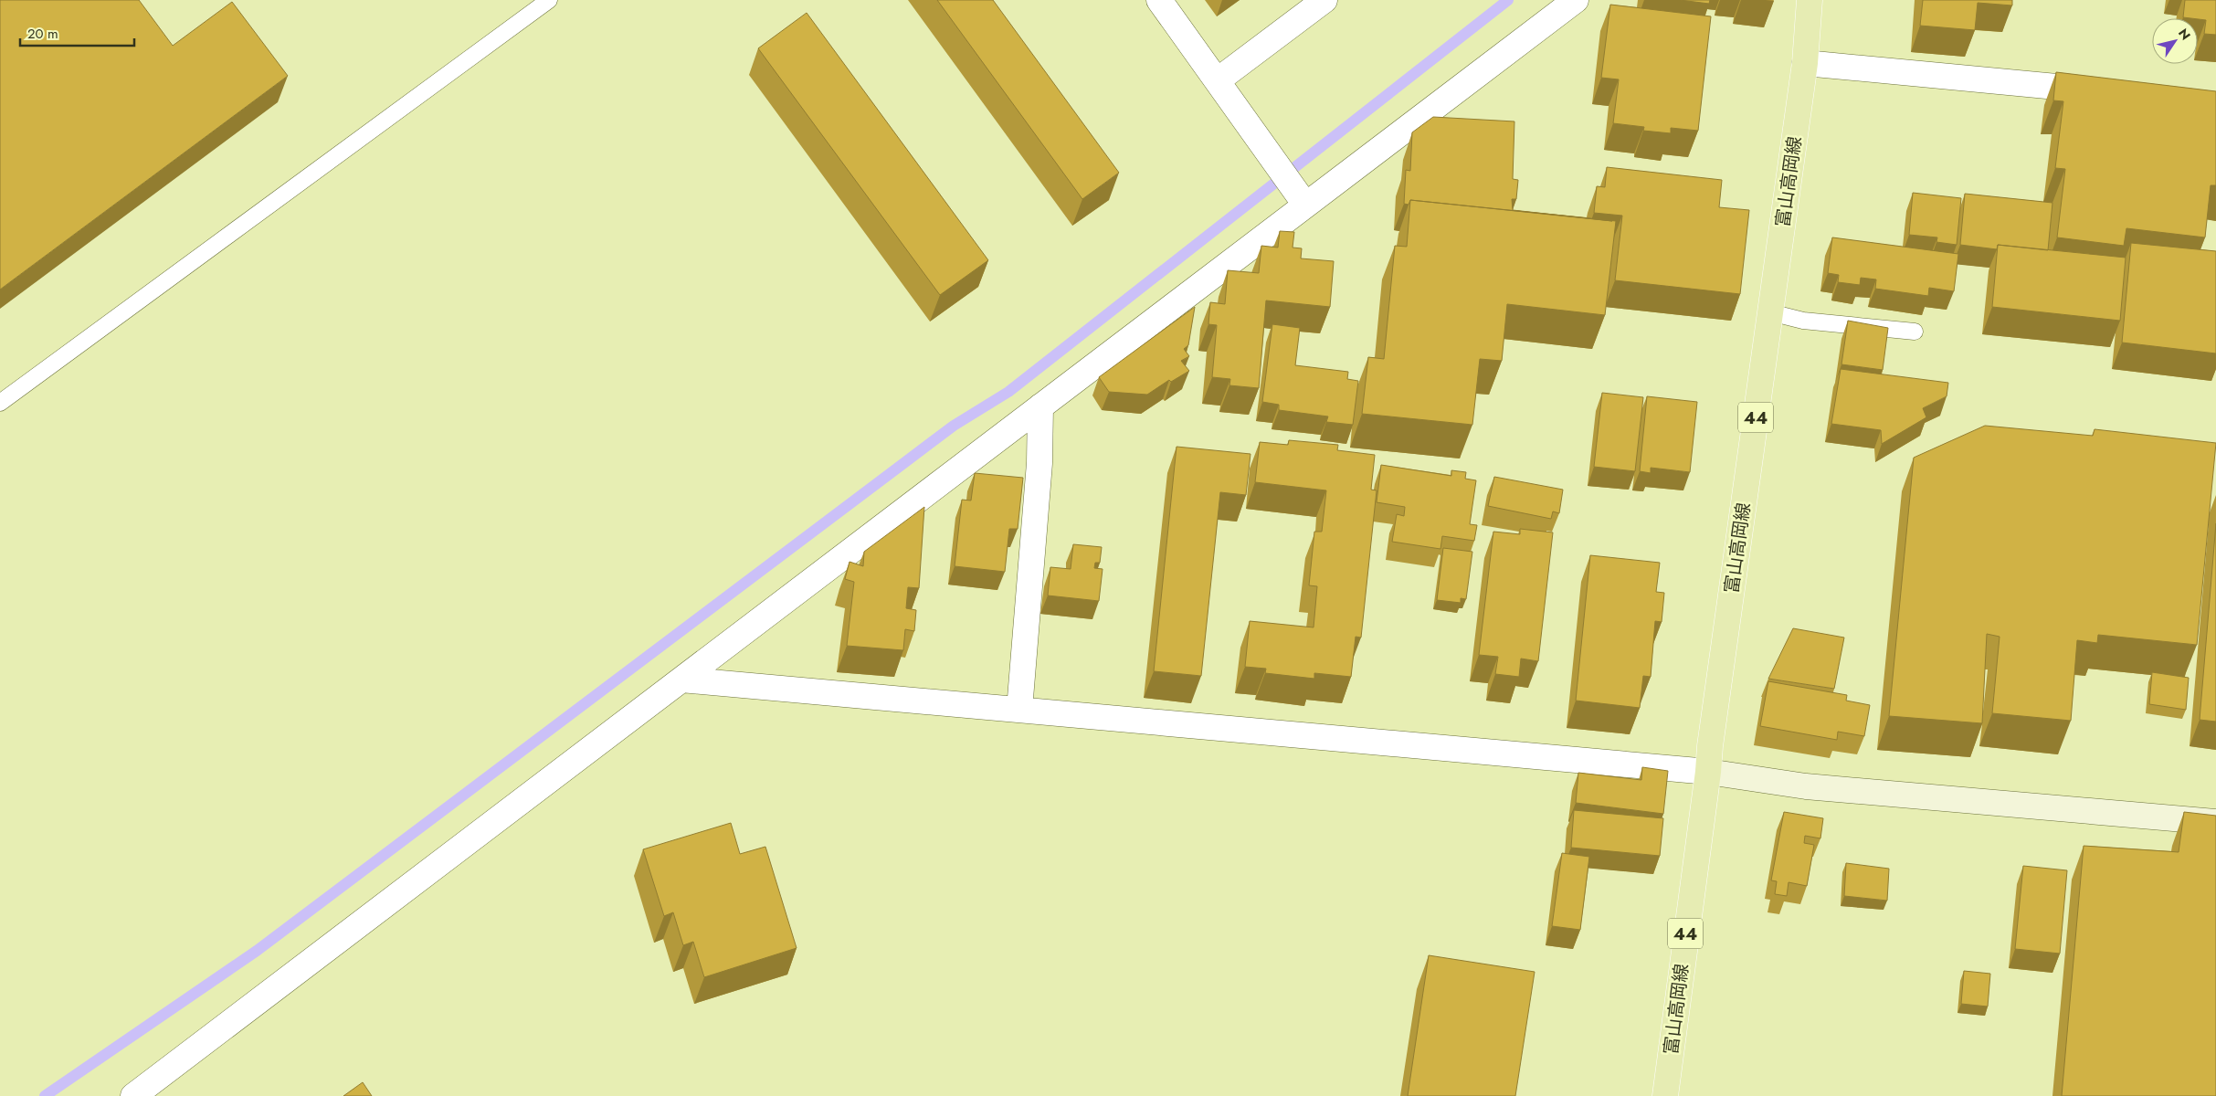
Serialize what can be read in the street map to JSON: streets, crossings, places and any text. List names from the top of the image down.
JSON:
{
  "streets": {
    "main road": ["富山高岡線", "44"]
  },
  "scale_bar": "20 m",
  "north": "top right"
}
